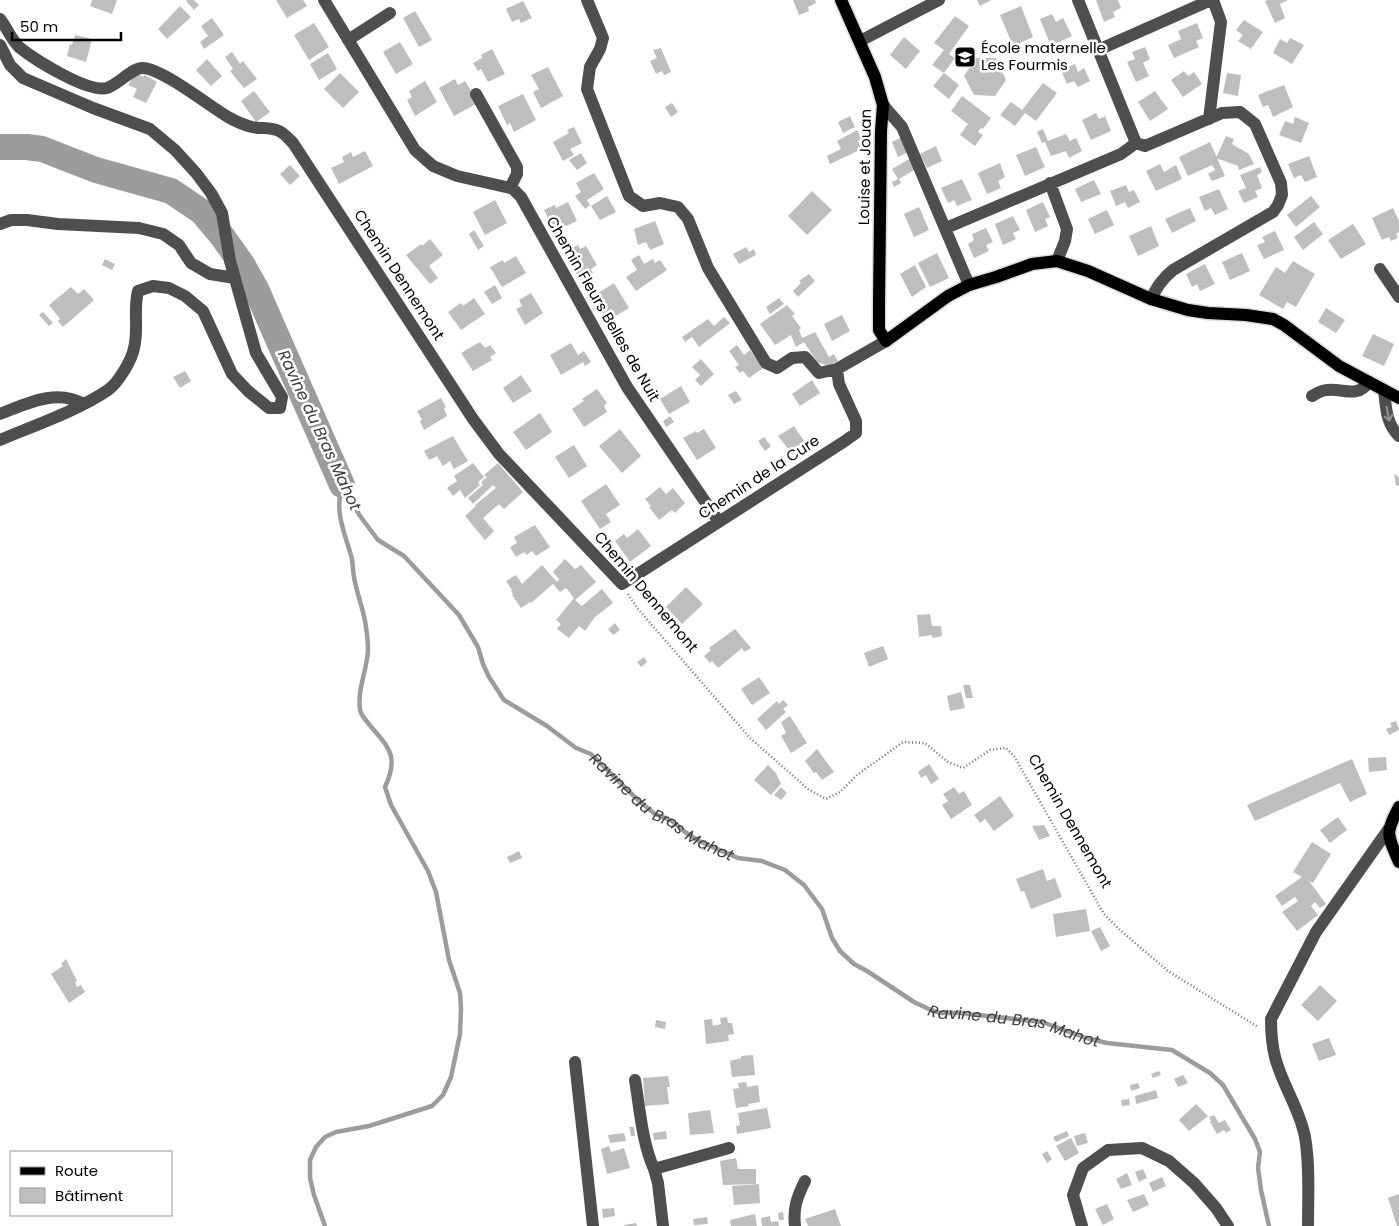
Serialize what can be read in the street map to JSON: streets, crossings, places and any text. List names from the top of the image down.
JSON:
{
  "streets": {
    "main road": ["Louise et Jouan"],
    "street": ["Chemin Dennemont", "Chemin Fleurs Belles de Nuit", "Chemin de la Cure"]
  },
  "crossings": [
    ["Chemin Dennemont", "Chemin de la Cure"],
    ["Chemin Fleurs Belles de Nuit", "Chemin de la Cure"]
  ],
  "water": ["Ravine du Bras Mahot"],
  "places": {
    "school or university": ["École maternelle Les Fourmis"]
  },
  "legend": ["Route", "Bâtiment"],
  "scale_bar": "50 m"
}
